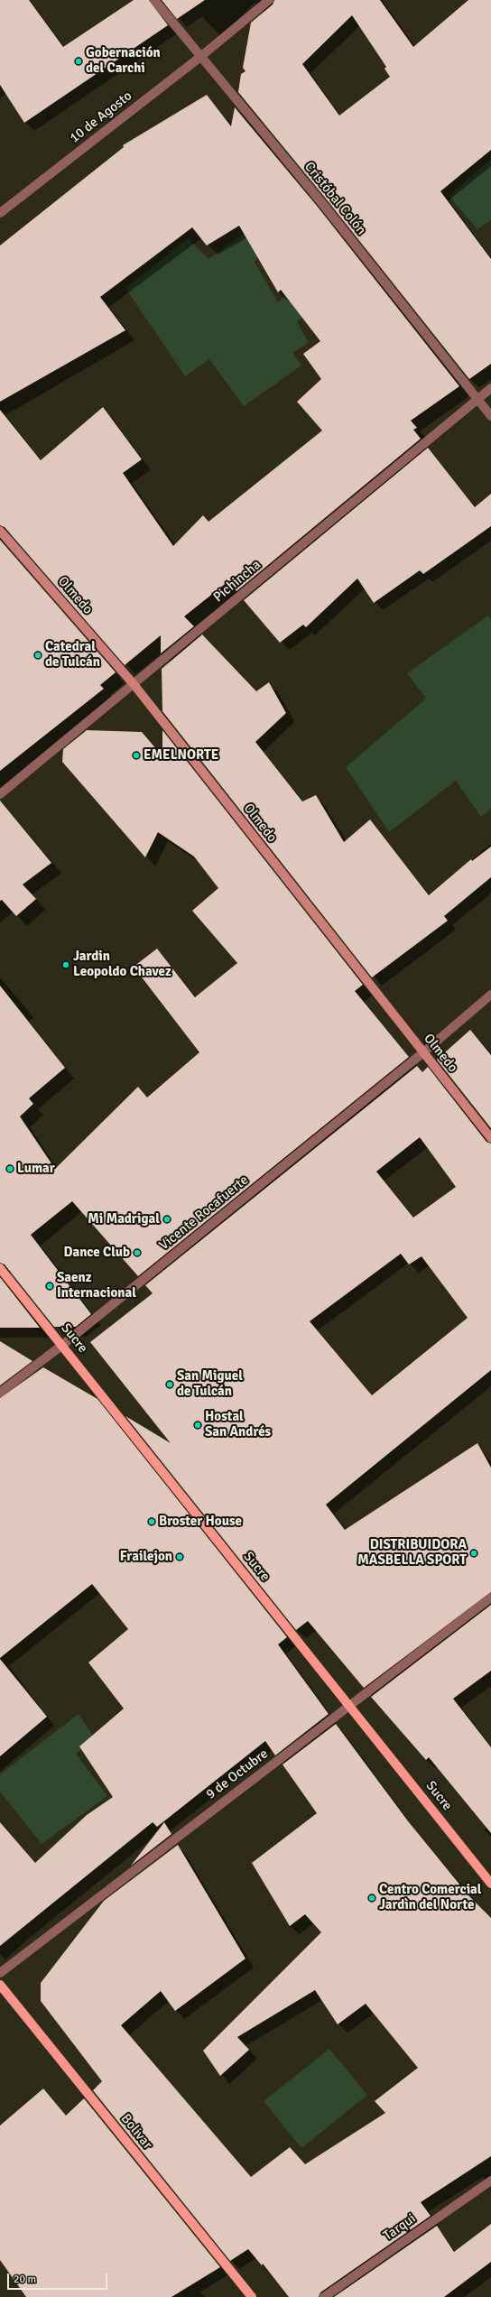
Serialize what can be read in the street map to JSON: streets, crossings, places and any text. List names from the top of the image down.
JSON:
{
  "streets": {
    "main road": ["Sucre", "Bolivar"],
    "street": [
      "10 de Agosto",
      "Cristóbal Colón",
      "Pichincha",
      "Olmedo",
      "Vicente Rocafuerte",
      "9 de Octubre",
      "Tarqui"
    ]
  },
  "crossings": [
    ["10 de Agosto", "Cristóbal Colón"],
    ["Cristóbal Colón", "Pichincha"],
    ["Pichincha", "Olmedo"],
    ["Olmedo", "Vicente Rocafuerte"],
    ["Vicente Rocafuerte", "Sucre"],
    ["Sucre", "9 de Octubre"]
  ],
  "places": [
    "Gobernación del Carchi",
    "Catedral de Tulcán",
    "EMELNORTE",
    "Jardin Leopoldo Chavez",
    "Lumar",
    "Mi Madrigal",
    "Dance Club",
    "Saenz Internacional",
    "San Miguel de Tulcán",
    "Hostal San Andrés",
    "Broster House",
    "DISTRIBUIDORA MASBELLA SPORT",
    "Frailejon",
    "Centro Comercial Jardìn del Norte"
  ],
  "scale_bar": "20 m"
}
